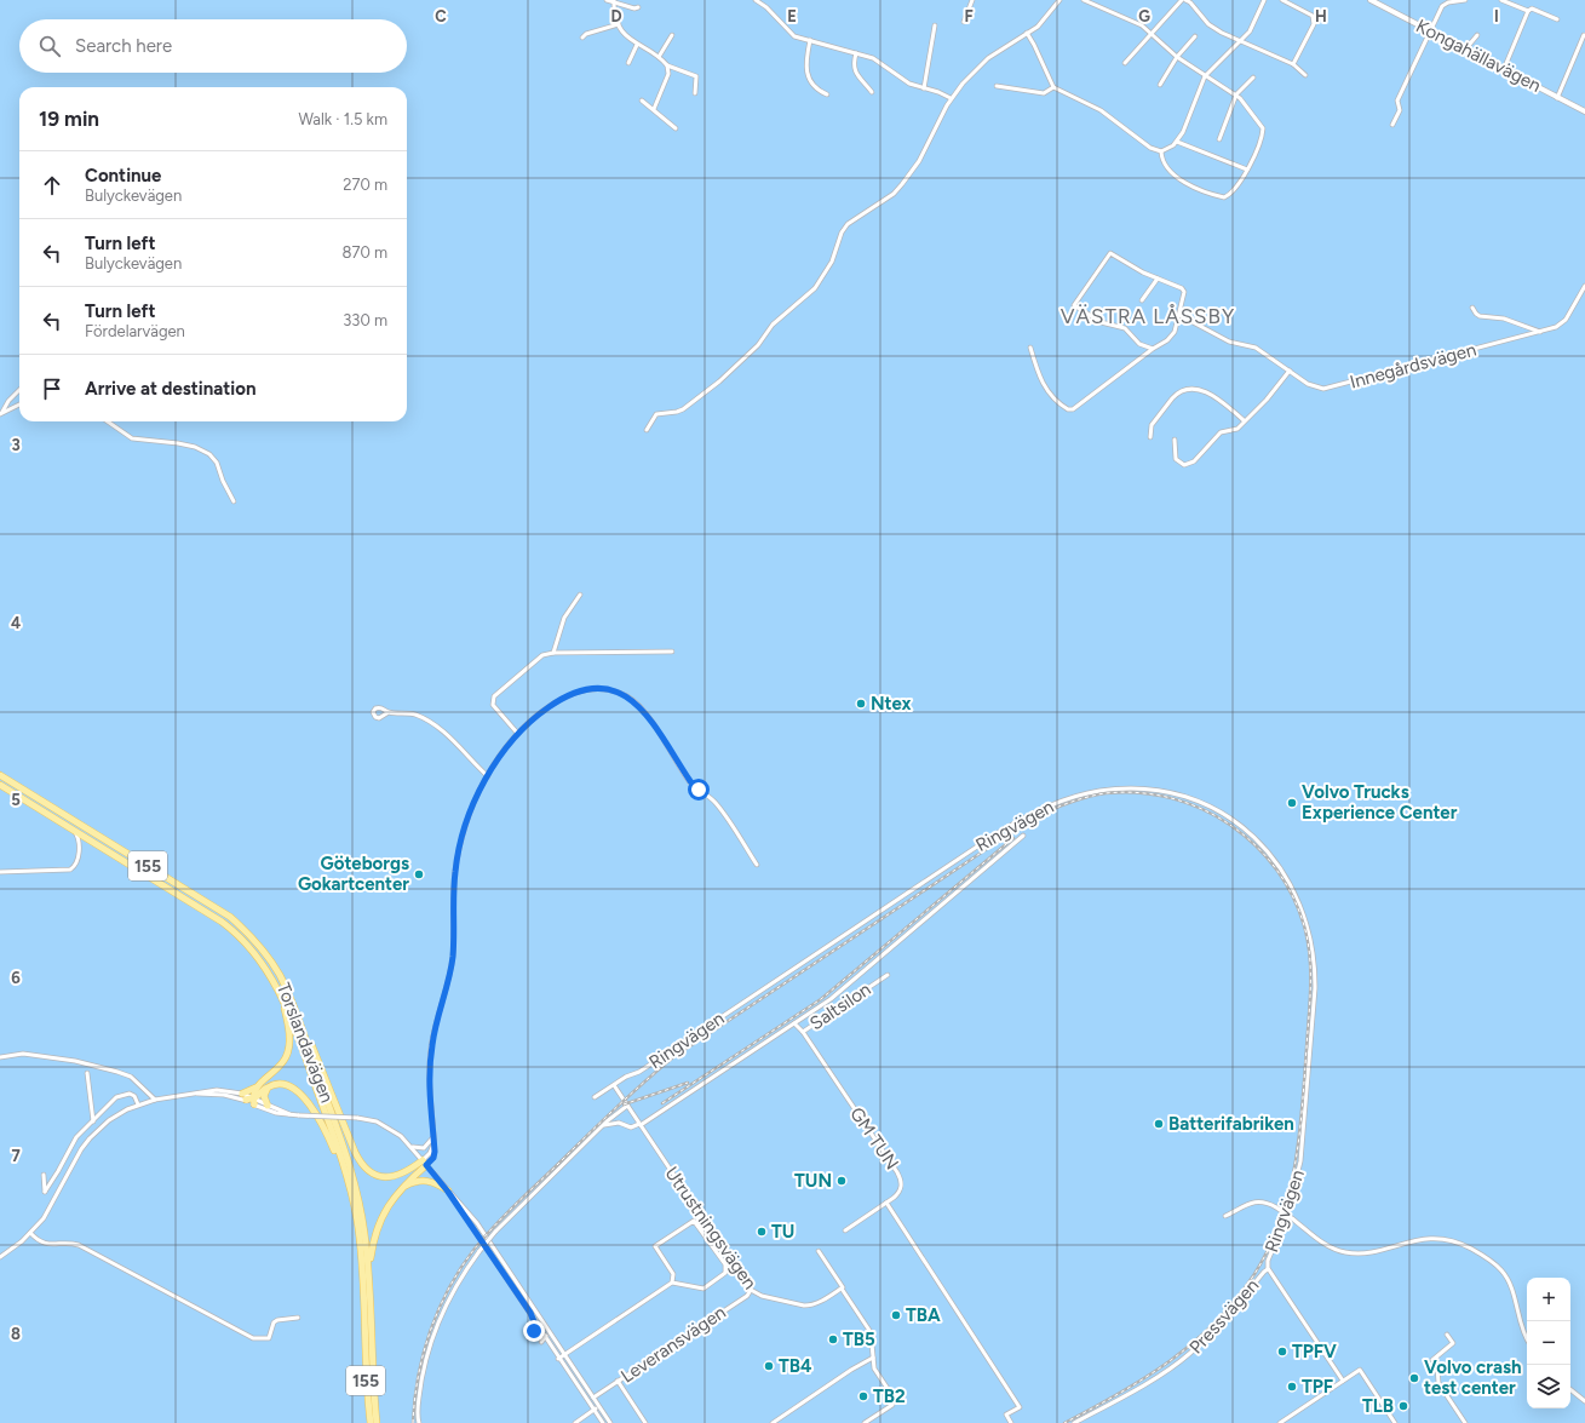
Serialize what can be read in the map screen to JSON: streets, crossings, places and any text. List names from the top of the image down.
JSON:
{
  "streets": {
    "main road": ["155", "Torslandavägen"],
    "street": [
      "Kongahällavägen",
      "Innegårdsvägen",
      "Ringvägen",
      "Saltsilon",
      "GM TUN",
      "Utrustningsvägen",
      "Pressvägen",
      "Leveransvägen"
    ]
  },
  "crossings": [
    ["Ringvägen", "Pressvägen"],
    ["Saltsilon", "GM TUN"],
    ["Utrustningsvägen", "Leveransvägen"]
  ],
  "districts": ["VÄSTRA LÅSSBY"],
  "places": [
    "Ntex",
    "Volvo Trucks Experience Center",
    "Göteborgs Gokartcenter",
    "Batterifabriken",
    "TUN",
    "TU",
    "TBA",
    "TB5",
    "TPFV",
    "TB4",
    "Volvo crash test center",
    "TPF",
    "TB2",
    "TLB"
  ],
  "page": {
    "search": "Search here",
    "heading": ["19 min", "Walk · 1.5 km"],
    "list": [
      ["Continue", "Bulyckevägen", "270 m"],
      ["Turn left", "Bulyckevägen", "870 m"],
      ["Turn left", "Fördelarvägen", "330 m"],
      "Arrive at destination"
    ],
    "map_buttons": ["+", "−"]
  },
  "grid": {
    "columns": [
      "C",
      "D",
      "E",
      "F",
      "G",
      "H",
      "I"
    ],
    "rows": [
      "3",
      "4",
      "5",
      "6",
      "7",
      "8"
    ]
  }
}
